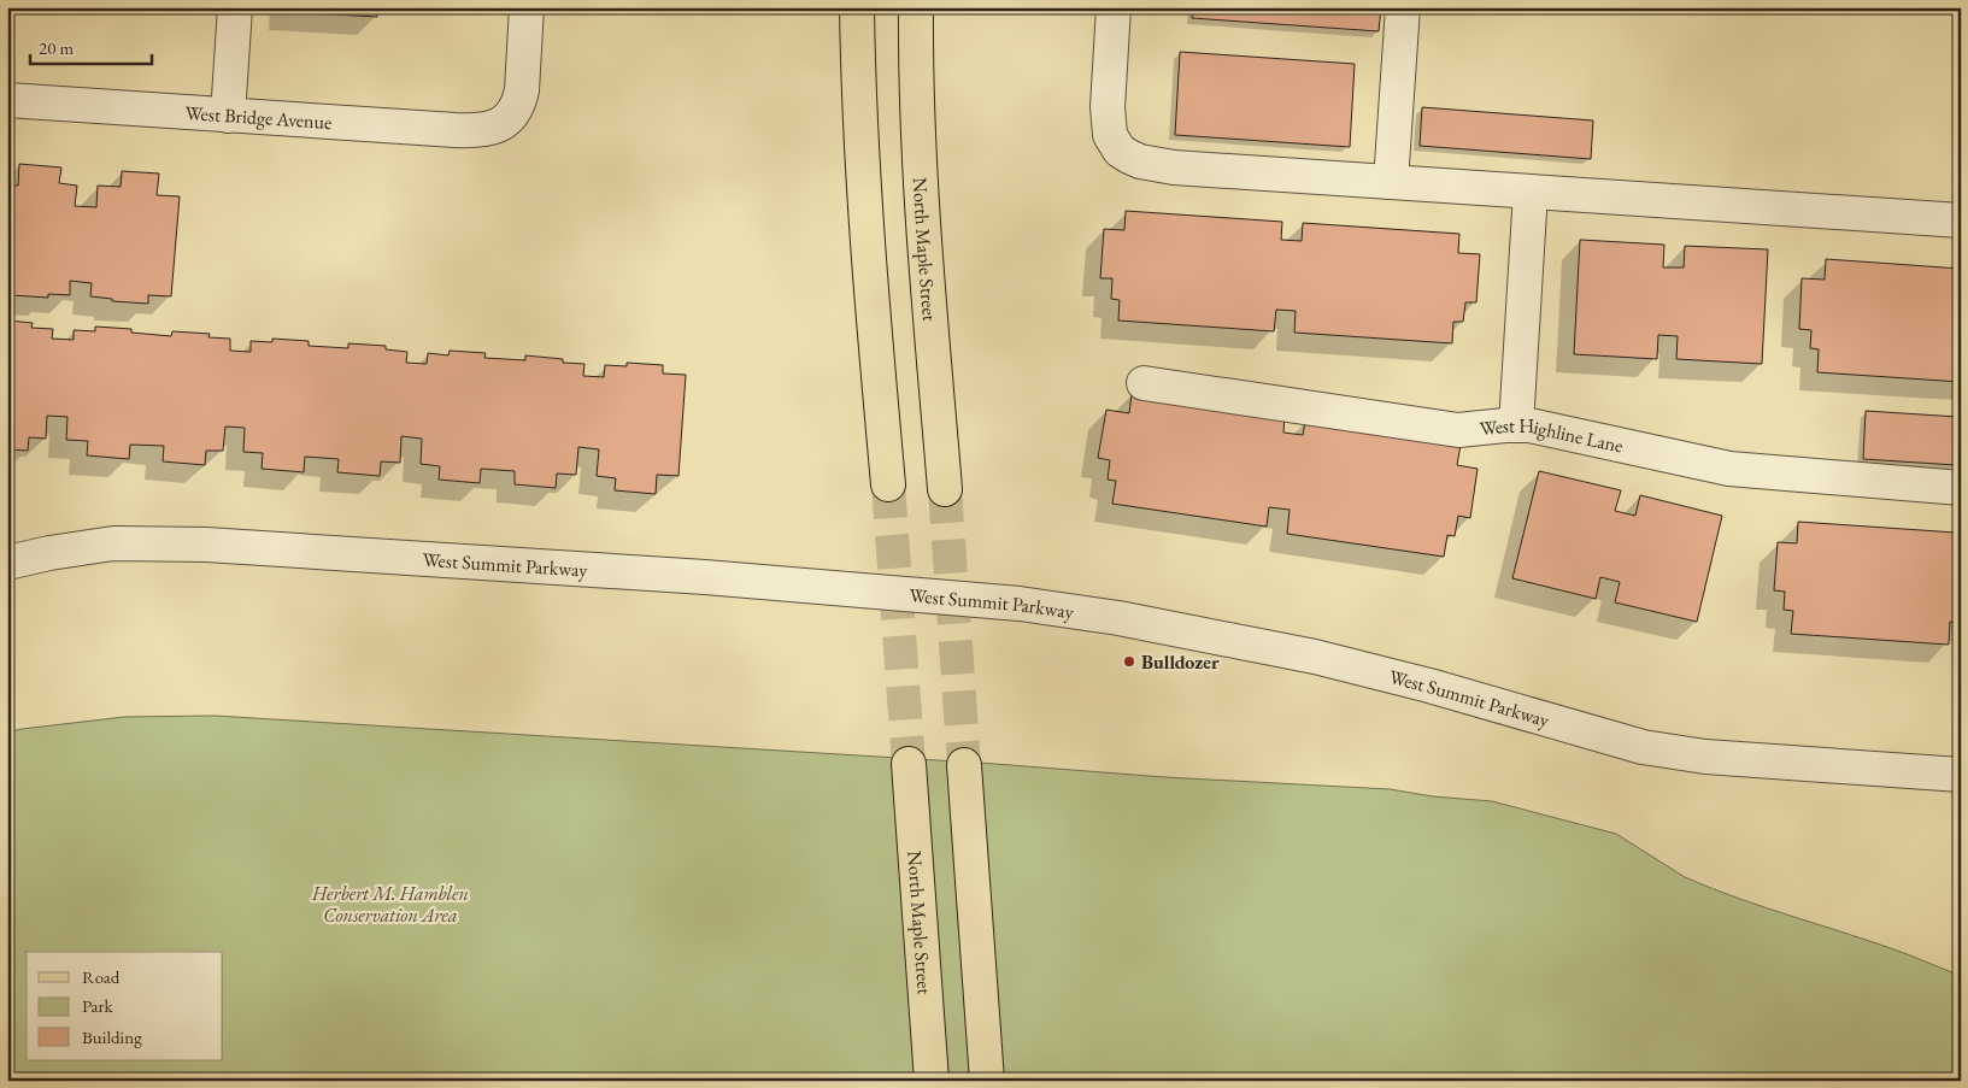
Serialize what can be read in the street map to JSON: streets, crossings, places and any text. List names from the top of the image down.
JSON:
{
  "streets": {
    "main road": ["North Maple Street"],
    "street": ["West Bridge Avenue", "West Highline Lane", "West Summit Parkway"]
  },
  "parks": ["Herbert M. Hamblen Conservation Area"],
  "places": ["Bulldozer"],
  "legend": ["Road", "Park", "Building"],
  "scale_bar": "20 m"
}
